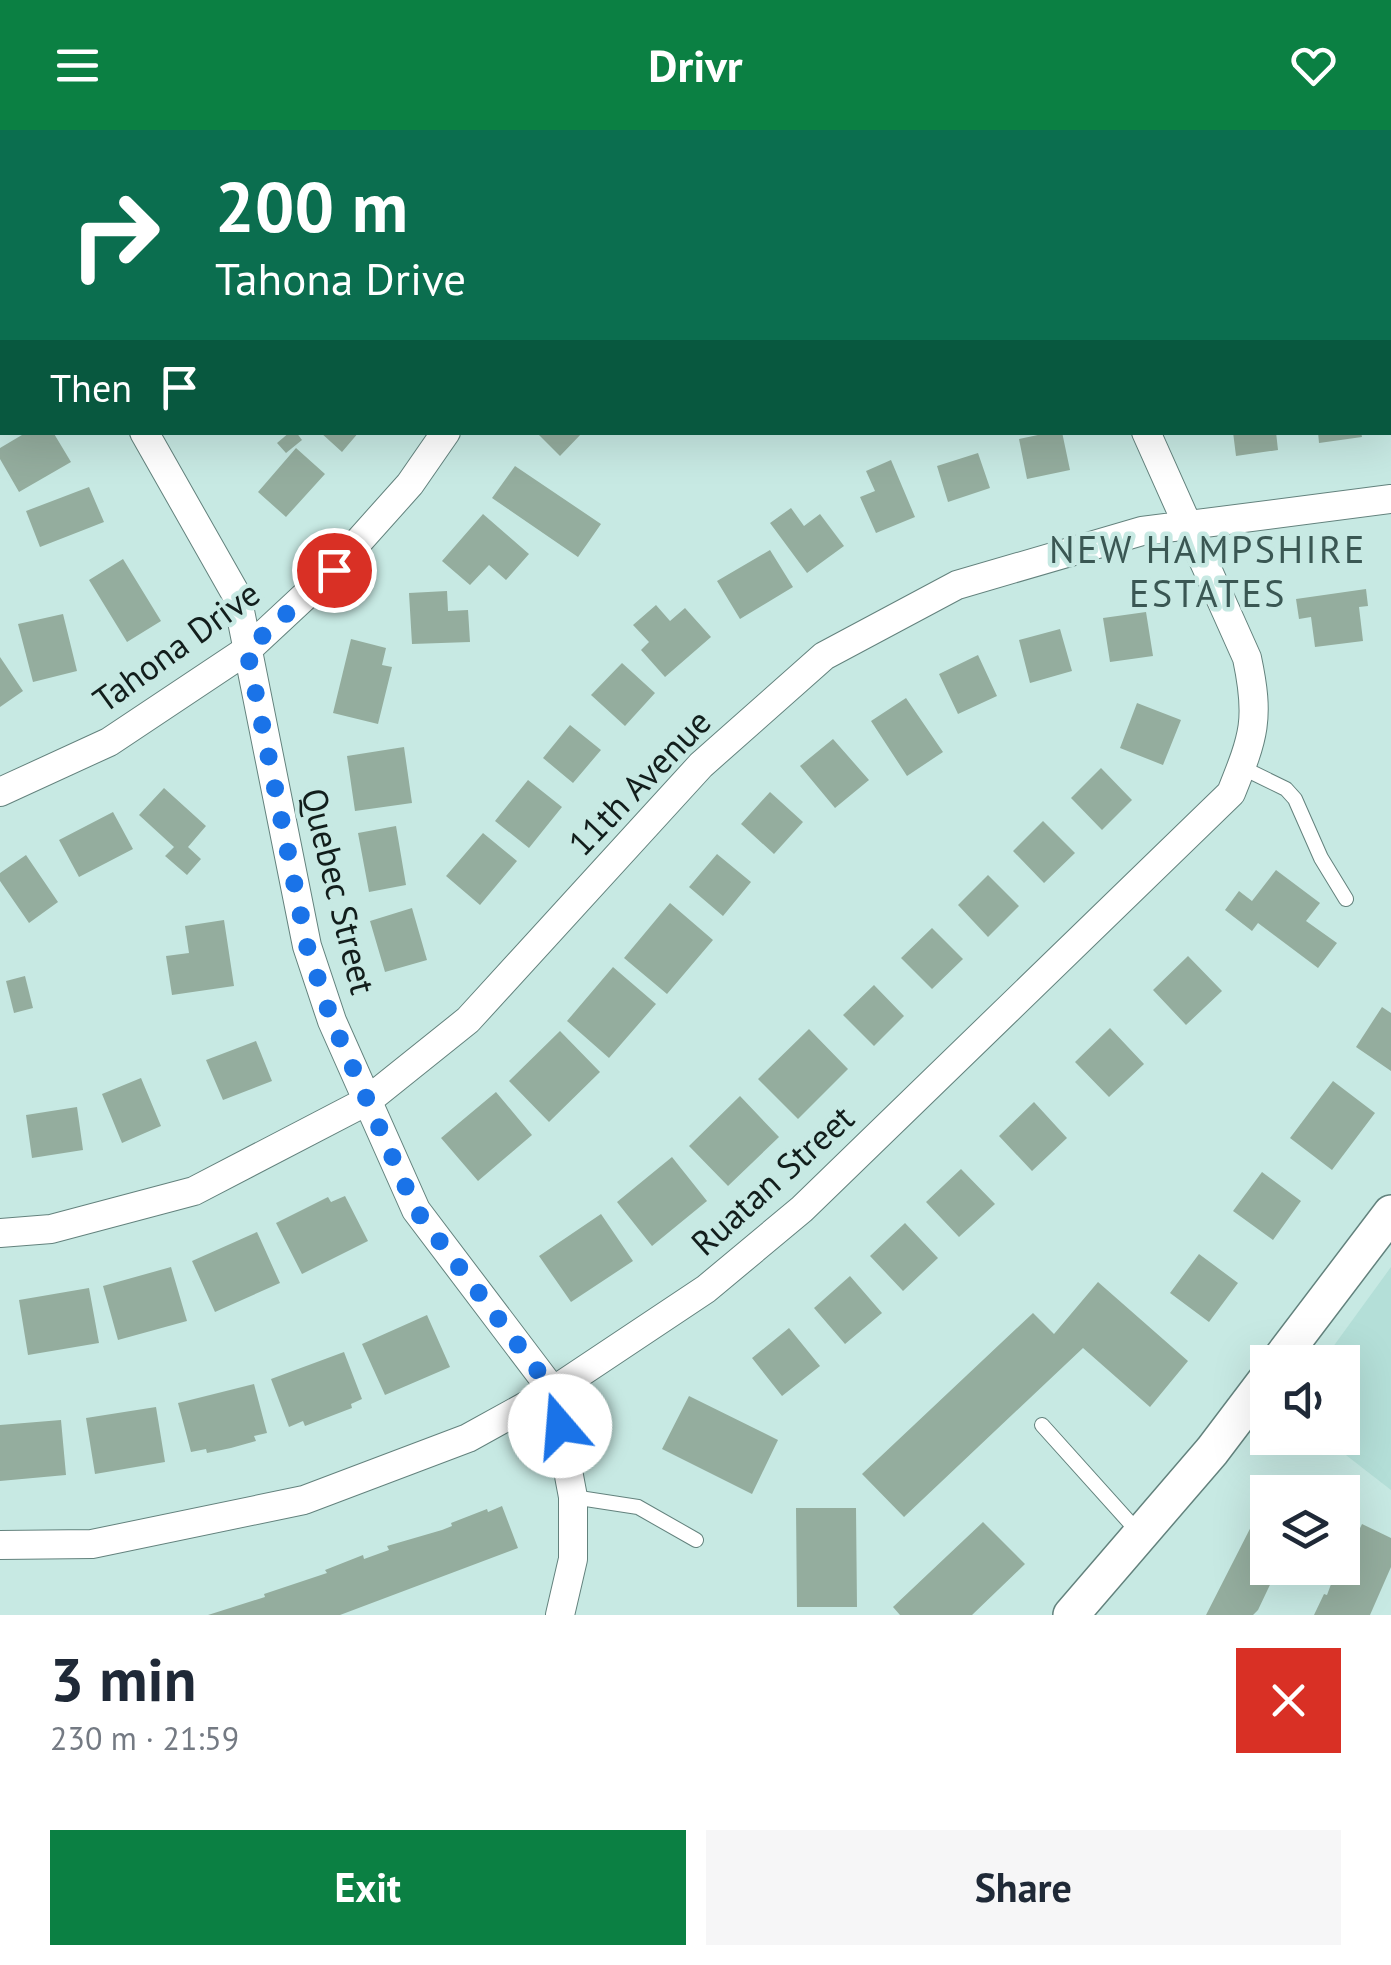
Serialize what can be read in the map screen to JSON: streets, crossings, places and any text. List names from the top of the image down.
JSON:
{
  "streets": {
    "street": [
      "Tahona Drive",
      "11th Avenue",
      "Quebec Street",
      "Ruatan Street"
    ]
  },
  "crossings": [
    ["Tahona Drive", "Quebec Street"],
    ["11th Avenue", "Quebec Street"],
    ["11th Avenue", "Ruatan Street"],
    ["Quebec Street", "Ruatan Street"]
  ],
  "districts": ["NEW HAMPSHIRE ESTATES"],
  "page": {
    "header": "Drivr",
    "turn": ["200 m", "Tahona Drive"],
    "then": "Then",
    "heading": ["3 min", "230 m · 21:59"],
    "buttons": ["Exit", "Share"]
  }
}
